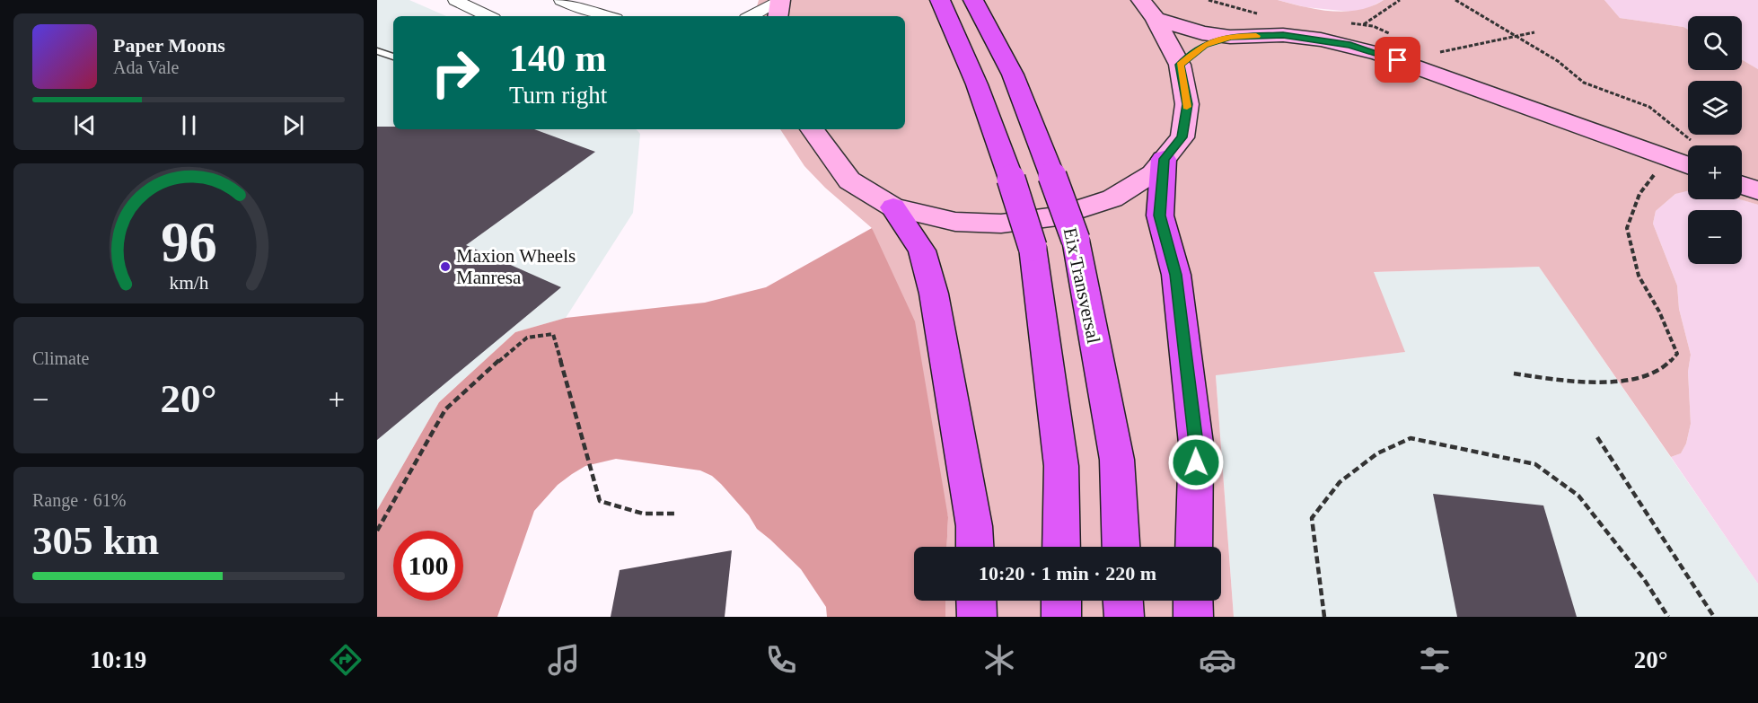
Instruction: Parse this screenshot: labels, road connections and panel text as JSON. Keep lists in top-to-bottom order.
{
  "streets": {
    "highway": ["Eix Transversal"]
  },
  "places": ["Maxion Wheels Manresa"],
  "page": {
    "map_buttons": ["+", "−"],
    "turn": ["140 m", "Turn right"],
    "song": ["Paper Moons", "Ada Vale"],
    "tile": [
      "Climate",
      ["Range · 61%", "305 km"]
    ],
    "heat": ["−", "20°", "+"],
    "limit": "100",
    "trip": "10:20 · 1 min · 220 m",
    "tabs": ["10:19", "20°"],
    "gauge": ["96", "km/h"]
  }
}
